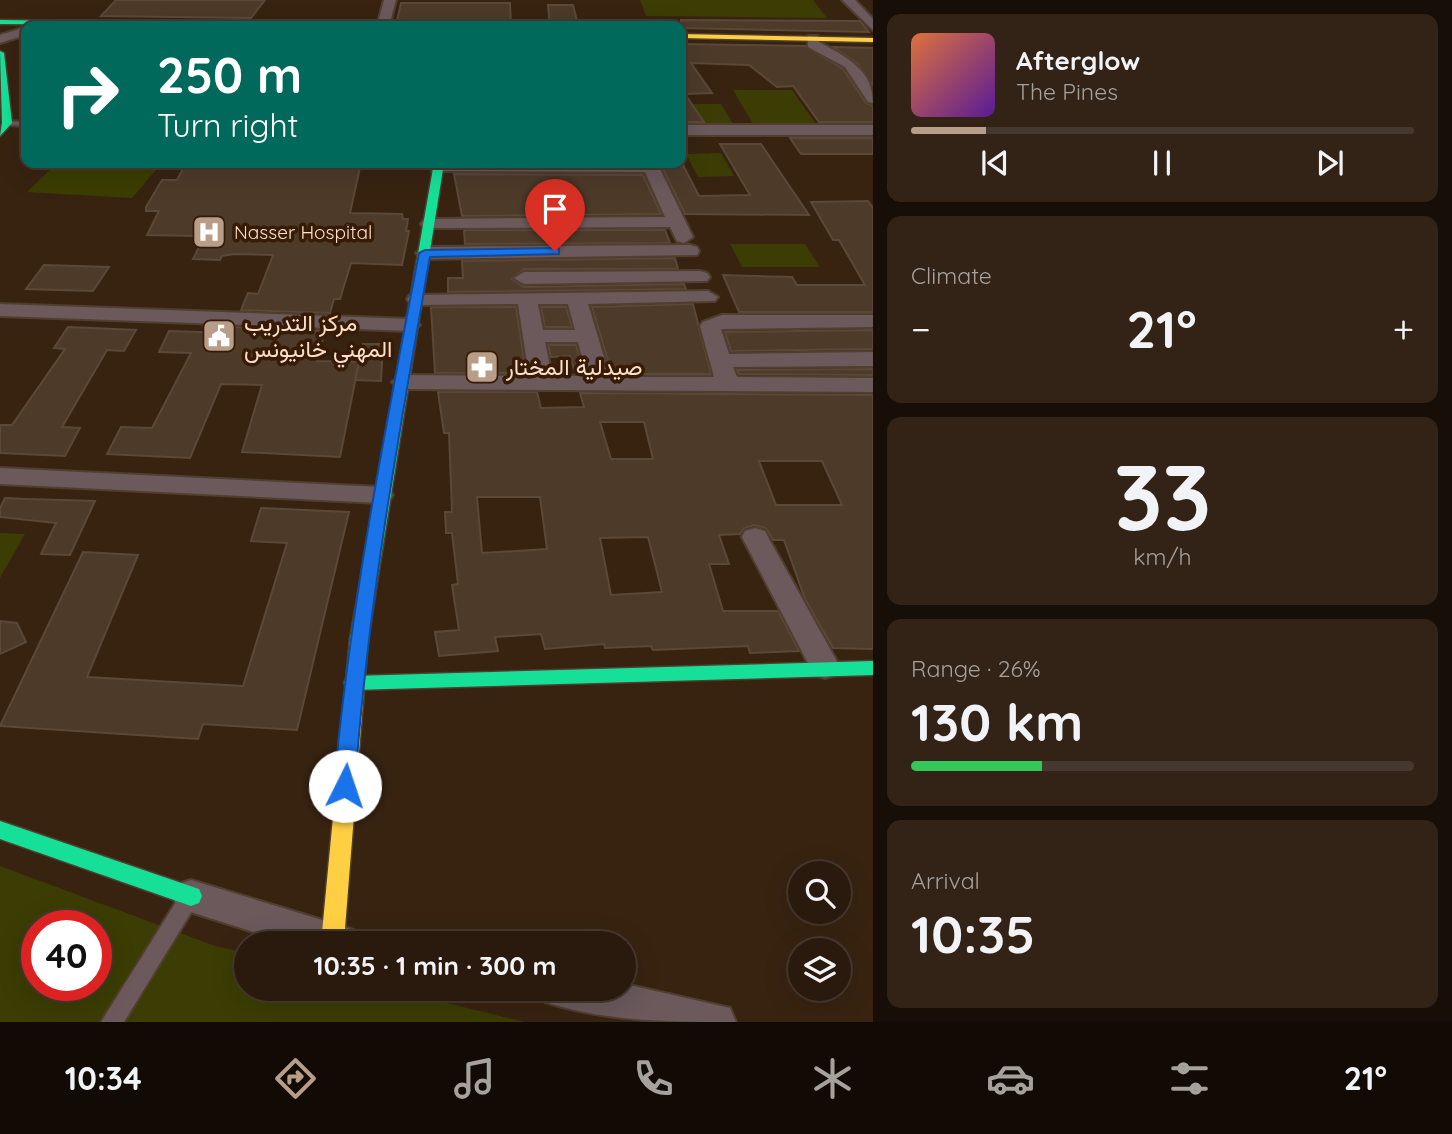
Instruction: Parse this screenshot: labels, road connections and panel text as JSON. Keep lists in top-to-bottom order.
{
  "places": {
    "hospital": ["Nasser Hospital"],
    "public building": ["مركز التدريب المهني خانيونس"],
    "pharmacy": ["صيدلية المختار"]
  },
  "page": {
    "turn": ["250 m", "Turn right"],
    "song": ["Afterglow", "The Pines"],
    "tile": [
      "Climate",
      ["33", "km/h"],
      ["Range · 26%", "130 km"],
      ["Arrival", "10:35"]
    ],
    "heat": ["−", "21°", "+"],
    "limit": "40",
    "trip": "10:35 · 1 min · 300 m",
    "tabs": ["10:34", "21°"]
  }
}
